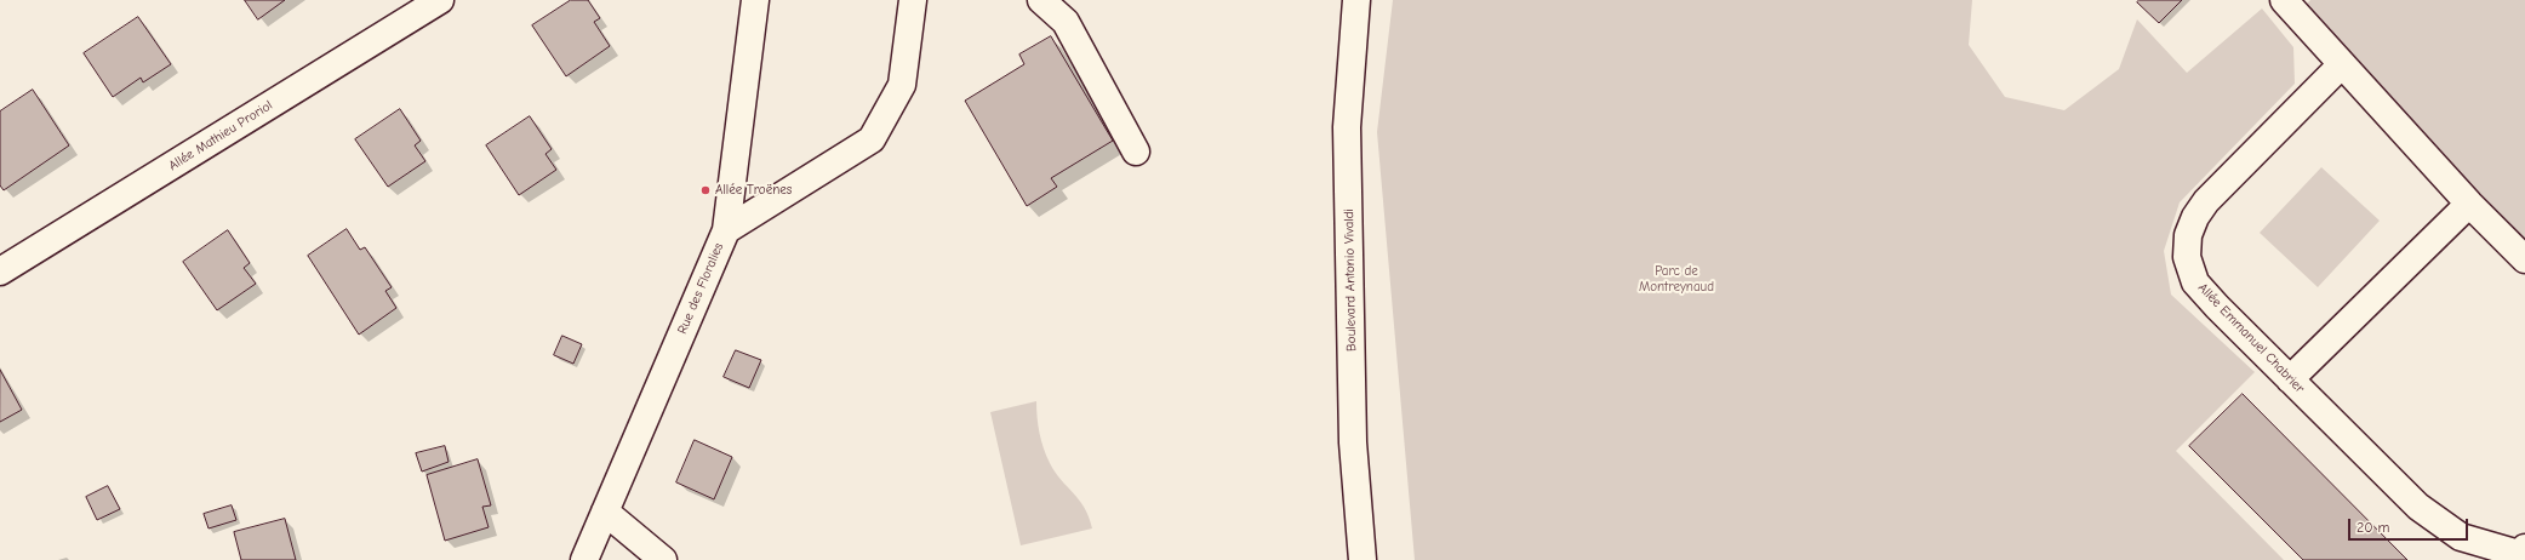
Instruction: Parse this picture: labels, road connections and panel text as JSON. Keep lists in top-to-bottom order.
{
  "streets": {
    "street": [
      "Allée Mathieu Proriol",
      "Boulevard Antonio Vivaldi",
      "Rue des Floralies",
      "Allée Emmanuel Chabrier"
    ]
  },
  "parks": ["Parc de Montreynaud"],
  "places": ["Allée Troënes"],
  "scale_bar": "20 m"
}
